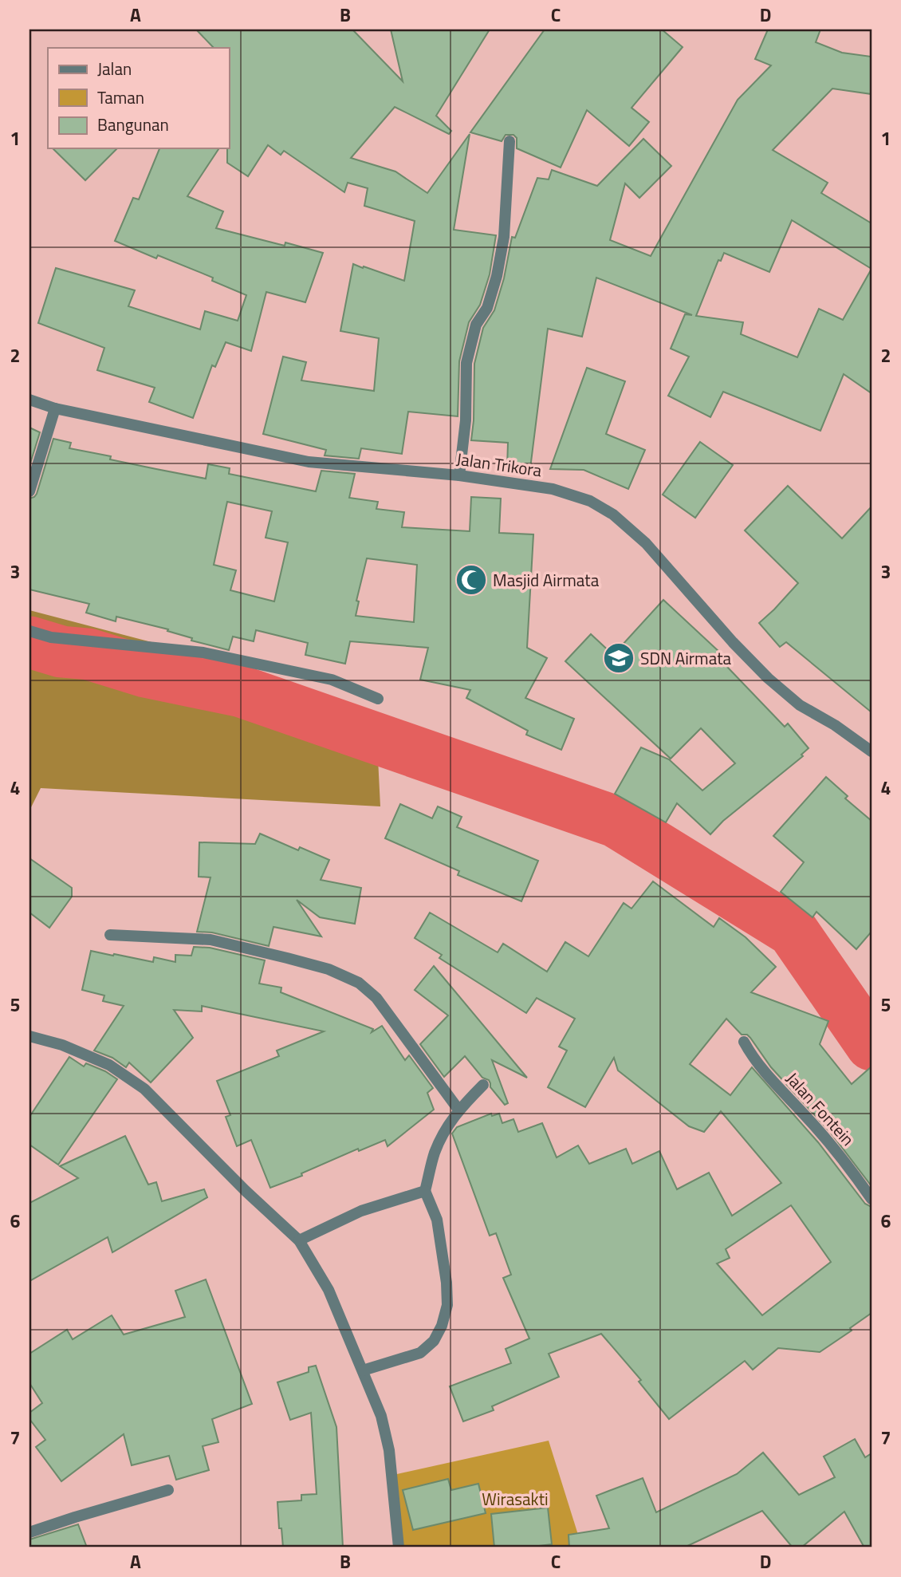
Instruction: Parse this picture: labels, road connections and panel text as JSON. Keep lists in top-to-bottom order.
{
  "streets": {
    "street": ["Jalan Trikora", "Jalan Fontein"]
  },
  "parks": ["Wirasakti"],
  "places": {
    "mosque": ["Masjid Airmata"],
    "school or university": ["SDN Airmata"]
  },
  "legend": ["Jalan", "Taman", "Bangunan"],
  "grid": {
    "columns": [
      "A",
      "B",
      "C",
      "D"
    ],
    "rows": [
      "1",
      "2",
      "3",
      "4",
      "5",
      "6",
      "7"
    ]
  }
}
